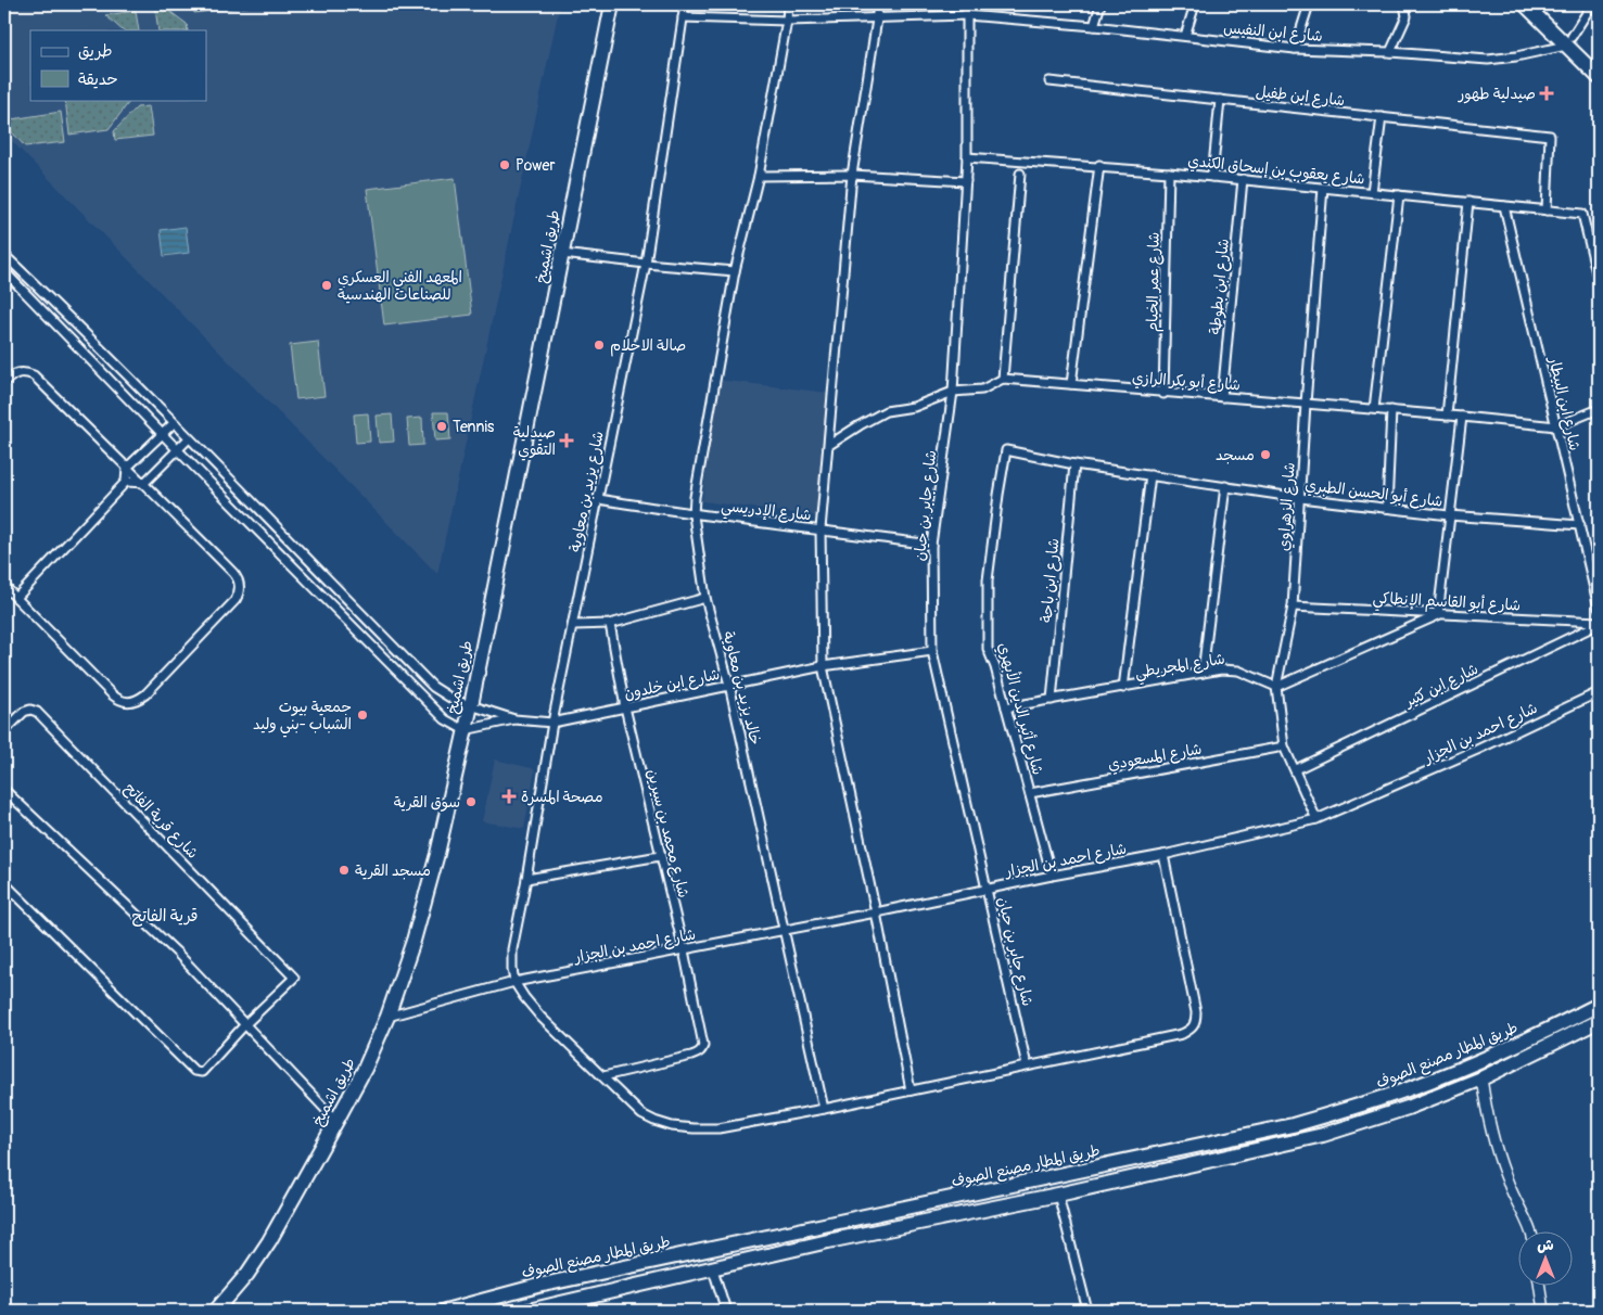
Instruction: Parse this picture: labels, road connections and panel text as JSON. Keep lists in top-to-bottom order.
{
  "streets": {
    "highway": ["طريق اشميخ", "طريق المطار مصنع الصوف"],
    "street": [
      "شارع ابن النفيس",
      "شارع ابن طفيل",
      "شارع يعقوب بن إسحاق الكندي",
      "شارع عمر الخيام",
      "شارع ابن بطوطة",
      "شارع أبو بكر الرازي",
      "شارع ابن البيطار",
      "شارع يزيد بن معاوية",
      "شارع أبو الحسن الطبري",
      "شارع جابر بن حيان",
      "شارع الزهراوي",
      "شارع الإدريسي",
      "شارع ابن باجة",
      "شارع أبو القاسم الإنطاكي",
      "شارع المجريطي",
      "شارع ابن خلدون",
      "شارع ابن كثير",
      "خالد يزيد بن معاوية",
      "شارع أثير الدين الأبهري",
      "شارع احمد بن الجزار",
      "شارع المسعودي",
      "شارع قرية الفاتح",
      "شارع محمد بن سيرين"
    ]
  },
  "crossings": [
    ["شارع ابن النفيس", "شارع يزيد بن معاوية"],
    ["شارع ابن النفيس", "شارع جابر بن حيان"],
    ["شارع ابن النفيس", "خالد يزيد بن معاوية"],
    ["شارع ابن طفيل", "شارع يعقوب بن إسحاق الكندي"],
    ["شارع يعقوب بن إسحاق الكندي", "شارع عمر الخيام"],
    ["شارع يعقوب بن إسحاق الكندي", "شارع ابن بطوطة"],
    ["شارع يعقوب بن إسحاق الكندي", "شارع ابن البيطار"],
    ["شارع يعقوب بن إسحاق الكندي", "شارع جابر بن حيان"],
    ["شارع يعقوب بن إسحاق الكندي", "شارع الزهراوي"],
    ["طريق اشميخ", "شارع احمد بن الجزار"],
    ["شارع عمر الخيام", "شارع أبو بكر الرازي"],
    ["شارع ابن بطوطة", "شارع أبو بكر الرازي"],
    ["شارع أبو بكر الرازي", "شارع ابن البيطار"],
    ["شارع أبو بكر الرازي", "شارع الزهراوي"],
    ["شارع ابن البيطار", "شارع أبو الحسن الطبري"],
    ["شارع يزيد بن معاوية", "شارع الإدريسي"],
    ["شارع يزيد بن معاوية", "شارع ابن خلدون"],
    ["شارع يزيد بن معاوية", "شارع احمد بن الجزار"],
    ["شارع أبو الحسن الطبري", "شارع الزهراوي"],
    ["شارع أبو الحسن الطبري", "شارع ابن باجة"],
    ["شارع أبو الحسن الطبري", "شارع أثير الدين الأبهري"],
    ["شارع جابر بن حيان", "شارع الإدريسي"],
    ["شارع جابر بن حيان", "شارع ابن خلدون"],
    ["شارع جابر بن حيان", "شارع احمد بن الجزار"],
    ["شارع الزهراوي", "شارع أبو القاسم الإنطاكي"],
    ["شارع الزهراوي", "شارع المجريطي"],
    ["شارع الزهراوي", "شارع ابن كثير"],
    ["شارع الزهراوي", "شارع احمد بن الجزار"],
    ["شارع الزهراوي", "شارع المسعودي"],
    ["شارع الإدريسي", "خالد يزيد بن معاوية"],
    ["شارع ابن باجة", "شارع المجريطي"],
    ["شارع أبو القاسم الإنطاكي", "شارع ابن كثير"],
    ["شارع المجريطي", "شارع أثير الدين الأبهري"],
    ["شارع ابن خلدون", "خالد يزيد بن معاوية"],
    ["شارع ابن خلدون", "شارع محمد بن سيرين"],
    ["خالد يزيد بن معاوية", "شارع احمد بن الجزار"],
    ["شارع أثير الدين الأبهري", "شارع احمد بن الجزار"],
    ["شارع أثير الدين الأبهري", "شارع المسعودي"],
    ["شارع احمد بن الجزار", "شارع محمد بن سيرين"]
  ],
  "districts": ["قرية الفاتح"],
  "places": {
    "health": ["صيدلية طهور", "صيدلية التقوي", "مصحة المسرة"],
    "other": [
      "Power",
      "المعهد الفني العسكري للصناعات الهندسية",
      "صالة الاحلام",
      "Tennis",
      "مسجد",
      "جمعية بيوت الشباب -بني وليد",
      "سوق القرية",
      "مسجد القرية"
    ]
  },
  "legend": ["طريق", "حديقة"],
  "north": "top"
}
